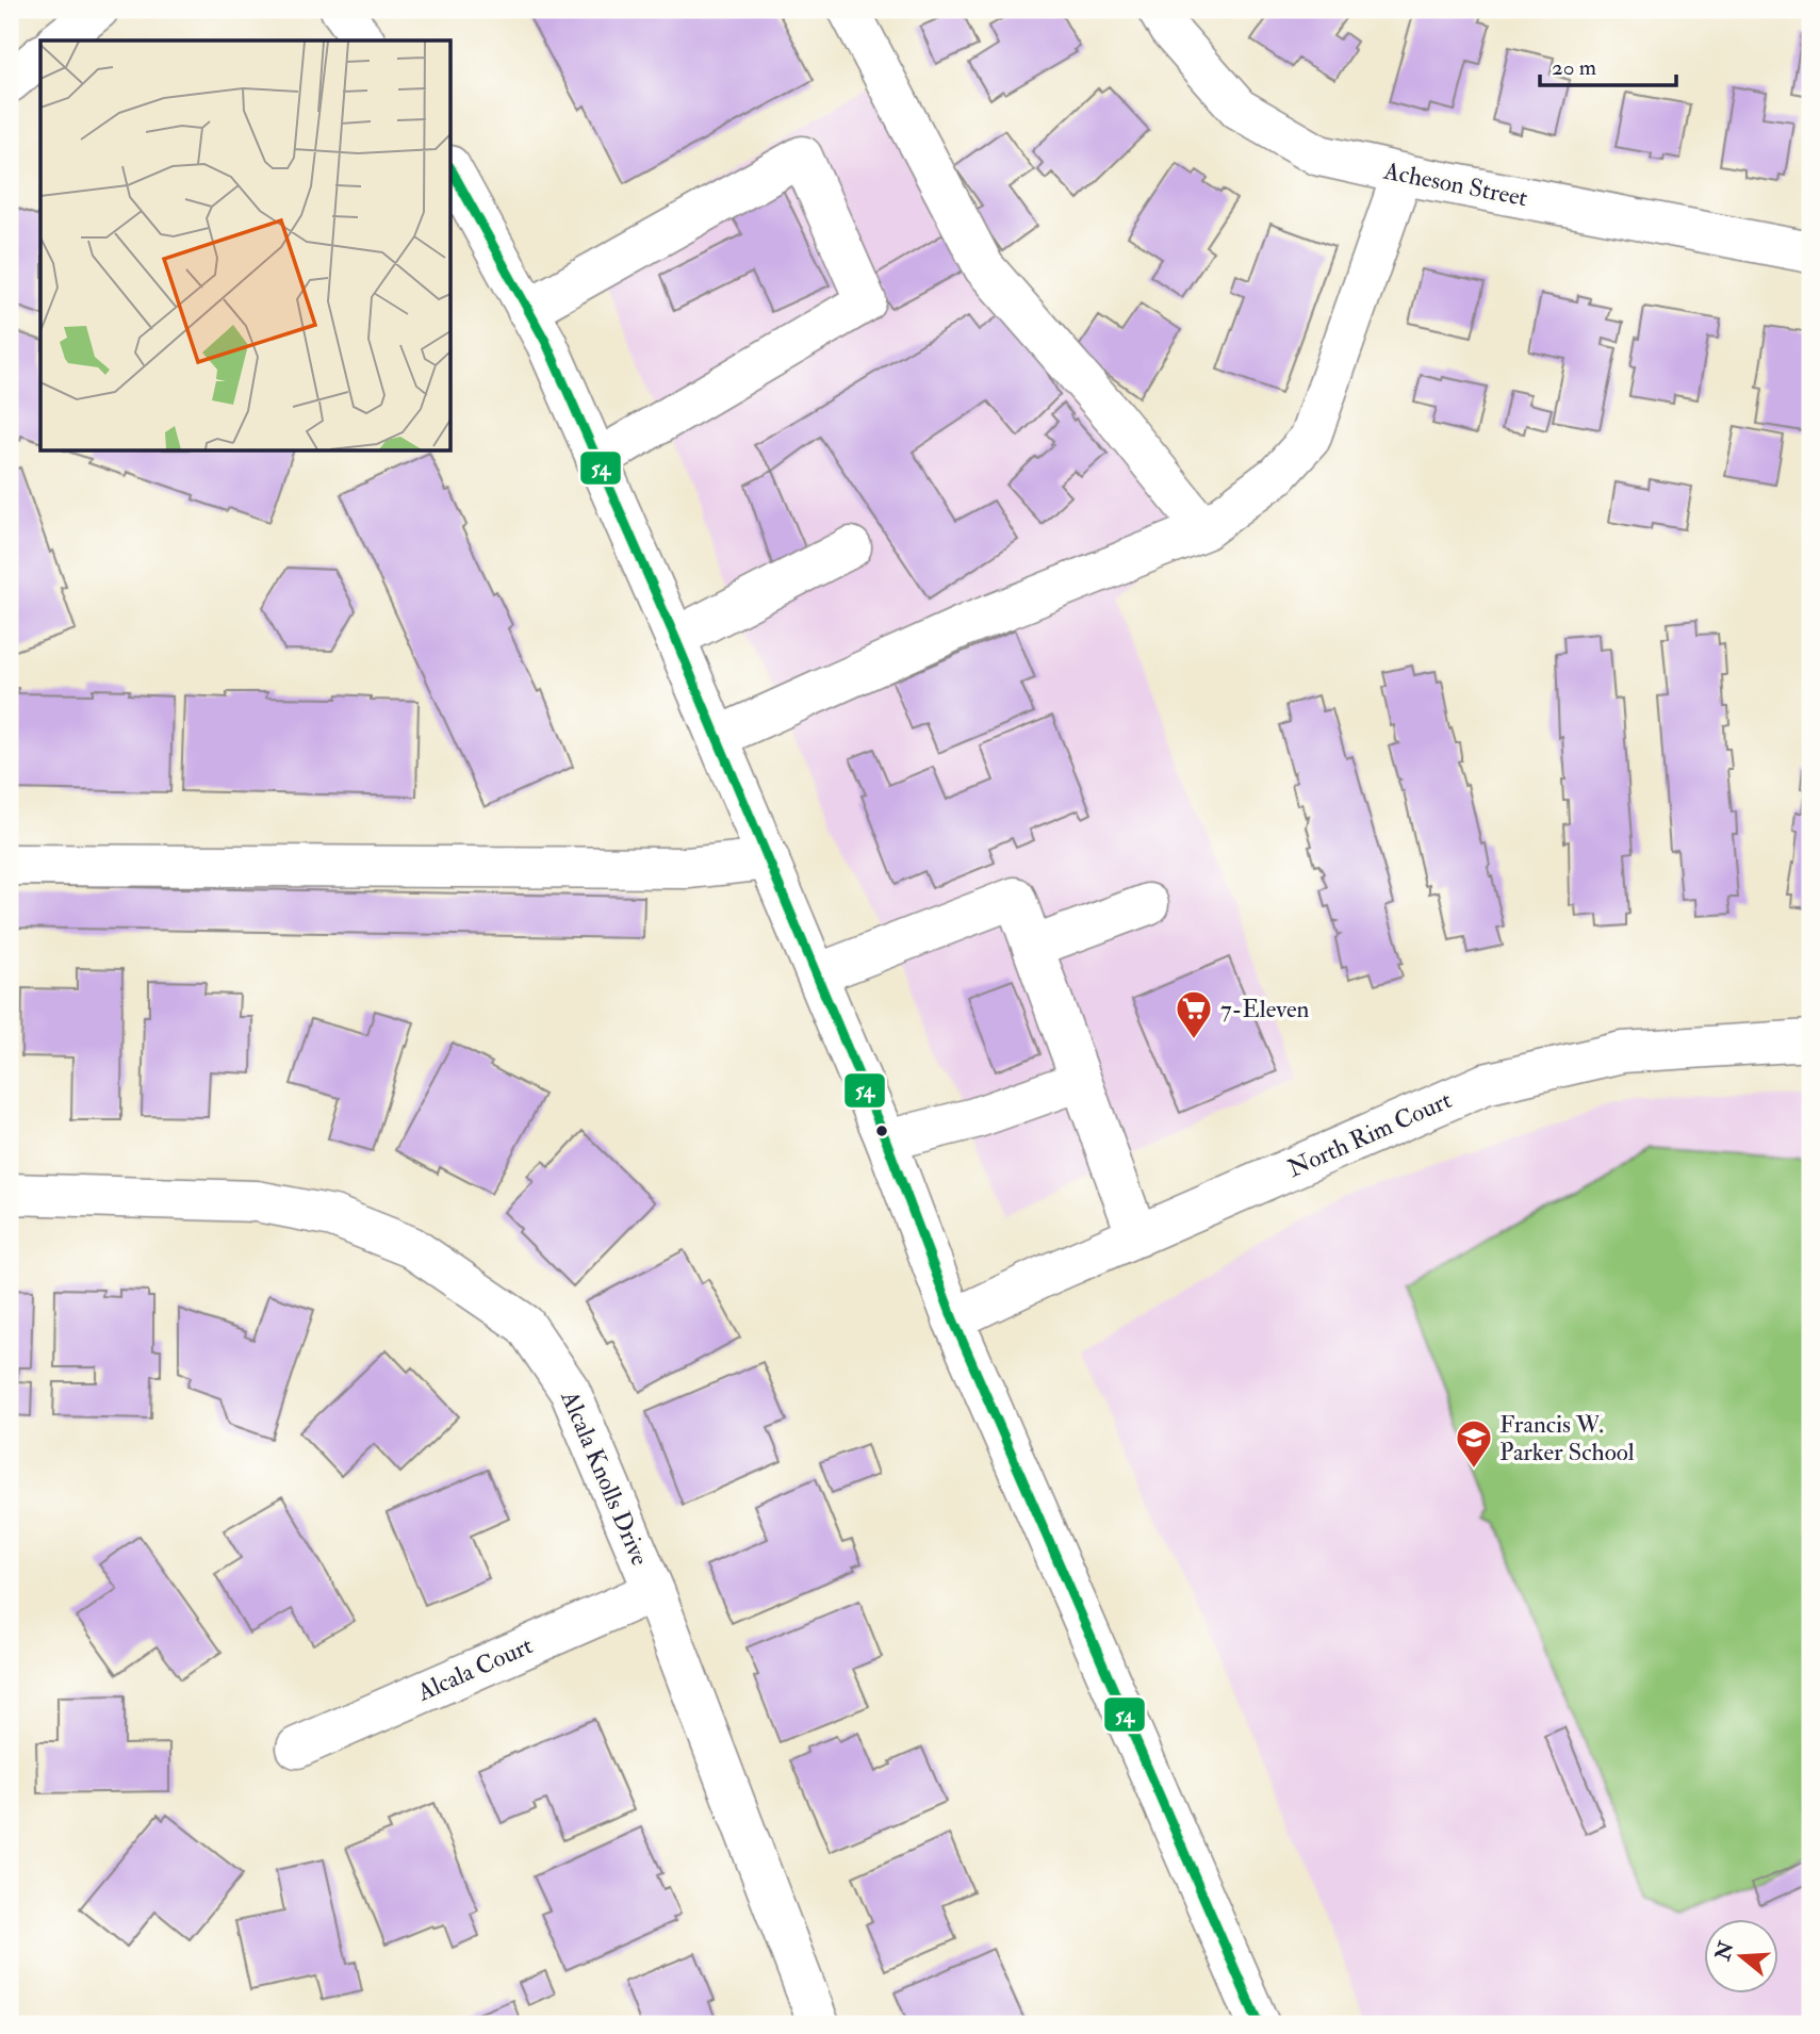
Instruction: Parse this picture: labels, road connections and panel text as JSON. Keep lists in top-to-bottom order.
{
  "streets": {
    "street": [
      "Acheson Street",
      "North Rim Court",
      "Alcala Knolls Drive",
      "Alcala Court"
    ]
  },
  "crossings": [
    ["Alcala Knolls Drive", "Alcala Court"]
  ],
  "places": {
    "supermarket": ["7-Eleven"],
    "school or university": ["Francis W. Parker School"]
  },
  "lines": ["transit line 54"],
  "scale_bar": "20 m",
  "north": "left"
}
